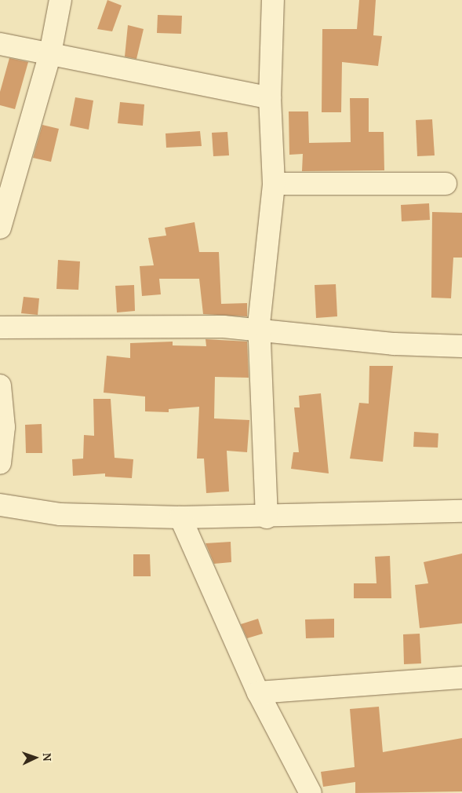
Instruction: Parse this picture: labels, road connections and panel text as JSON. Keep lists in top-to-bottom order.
{
  "north": "right"
}
